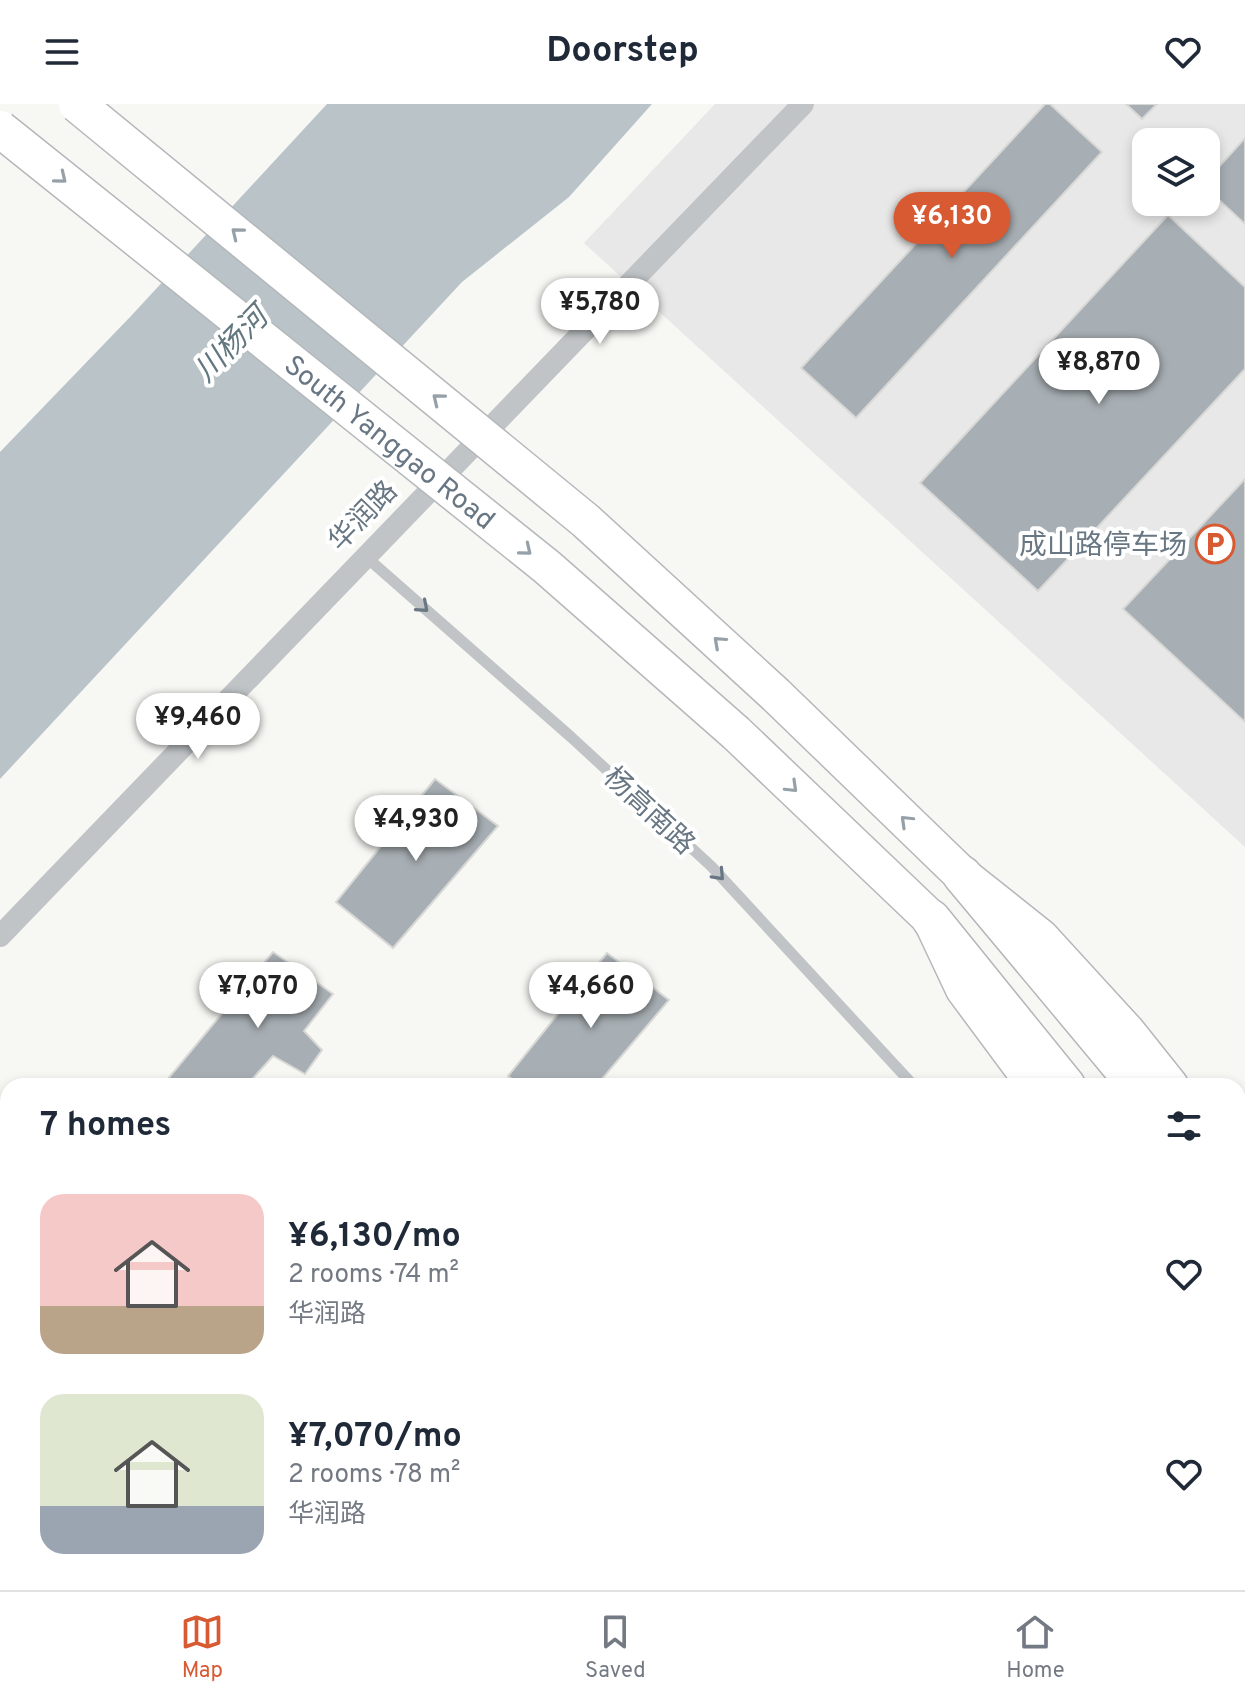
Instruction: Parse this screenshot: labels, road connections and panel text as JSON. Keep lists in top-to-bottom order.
{
  "streets": {
    "main road": ["South Yanggao Road"],
    "street": ["华润路"],
    "lane": ["杨高南路"]
  },
  "crossings": [
    ["华润路", "杨高南路"]
  ],
  "one_way": ["杨高南路"],
  "water": ["川杨河"],
  "places": {
    "parking": ["成山路停车场"]
  },
  "page": {
    "header": "Doorstep",
    "price": [
      "¥6,130",
      "¥5,780",
      "¥8,870",
      "¥9,460",
      "¥4,930",
      "¥7,070",
      "¥4,660"
    ],
    "heading": "7 homes",
    "list": [
      {
        "name": "¥6,130/mo",
        "note": "2 rooms · 74 m² · 华润路"
      },
      {
        "name": "¥7,070/mo",
        "note": "2 rooms · 78 m² · 华润路"
      }
    ],
    "tabs": ["Map", "Saved", "Home"]
  }
}
